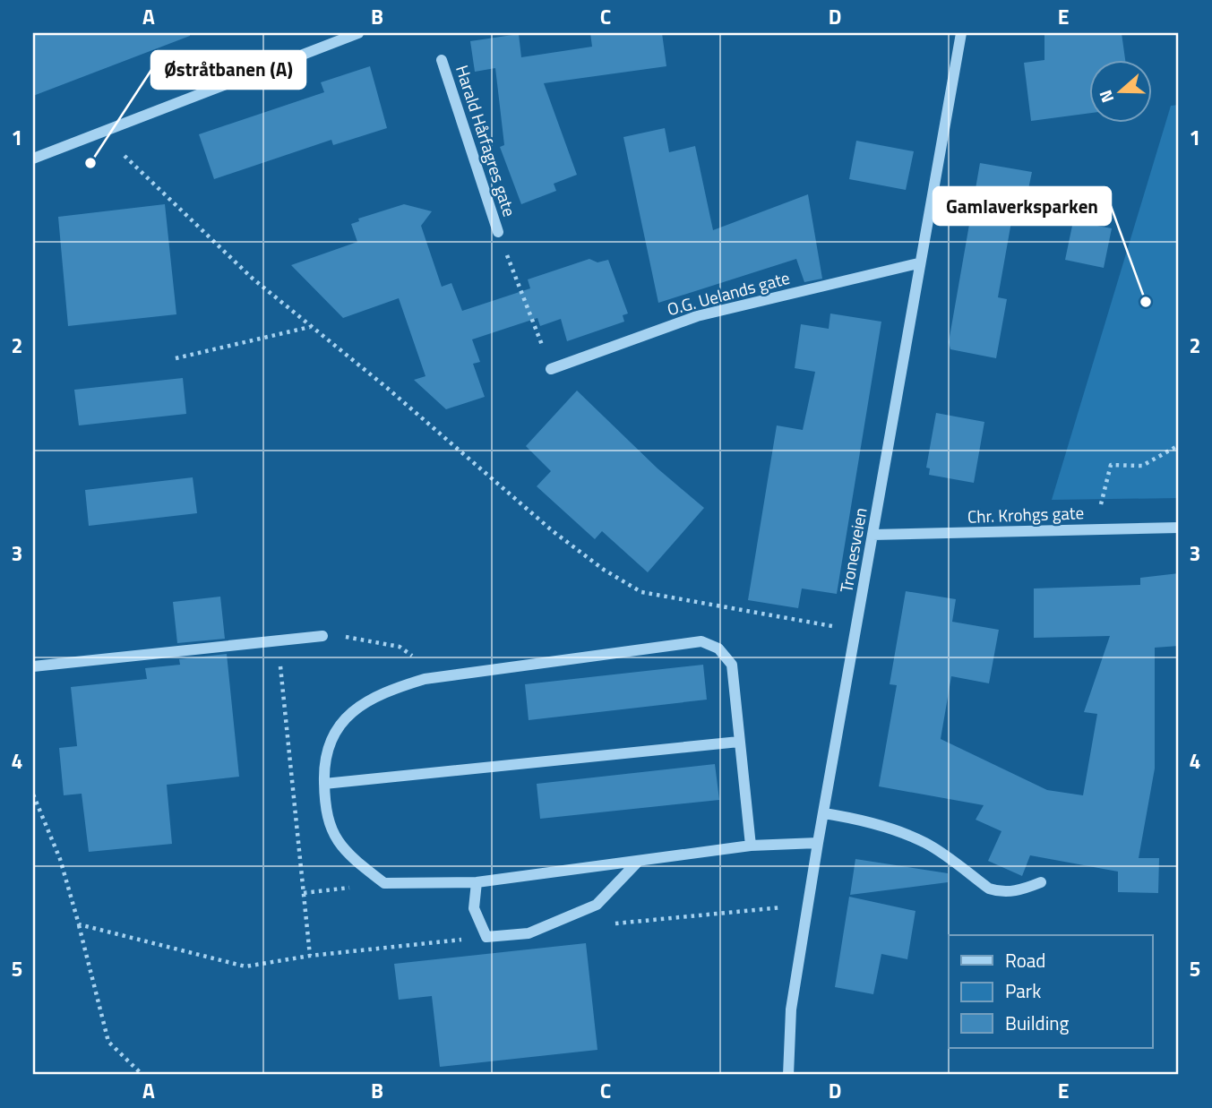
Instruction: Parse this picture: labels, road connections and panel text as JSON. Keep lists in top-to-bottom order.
{
  "streets": {
    "street": [
      "Harald Hårfagres gate",
      "O.G. Uelands gate",
      "Chr. Krohgs gate",
      "Tronesveien"
    ]
  },
  "crossings": [
    ["O.G. Uelands gate", "Tronesveien"],
    ["Chr. Krohgs gate", "Tronesveien"]
  ],
  "places": ["Østråtbanen (A)", "Gamlaverksparken"],
  "legend": ["Road", "Park", "Building"],
  "north": "left",
  "grid": {
    "columns": [
      "A",
      "B",
      "C",
      "D",
      "E"
    ],
    "rows": [
      "1",
      "2",
      "3",
      "4",
      "5"
    ]
  }
}
